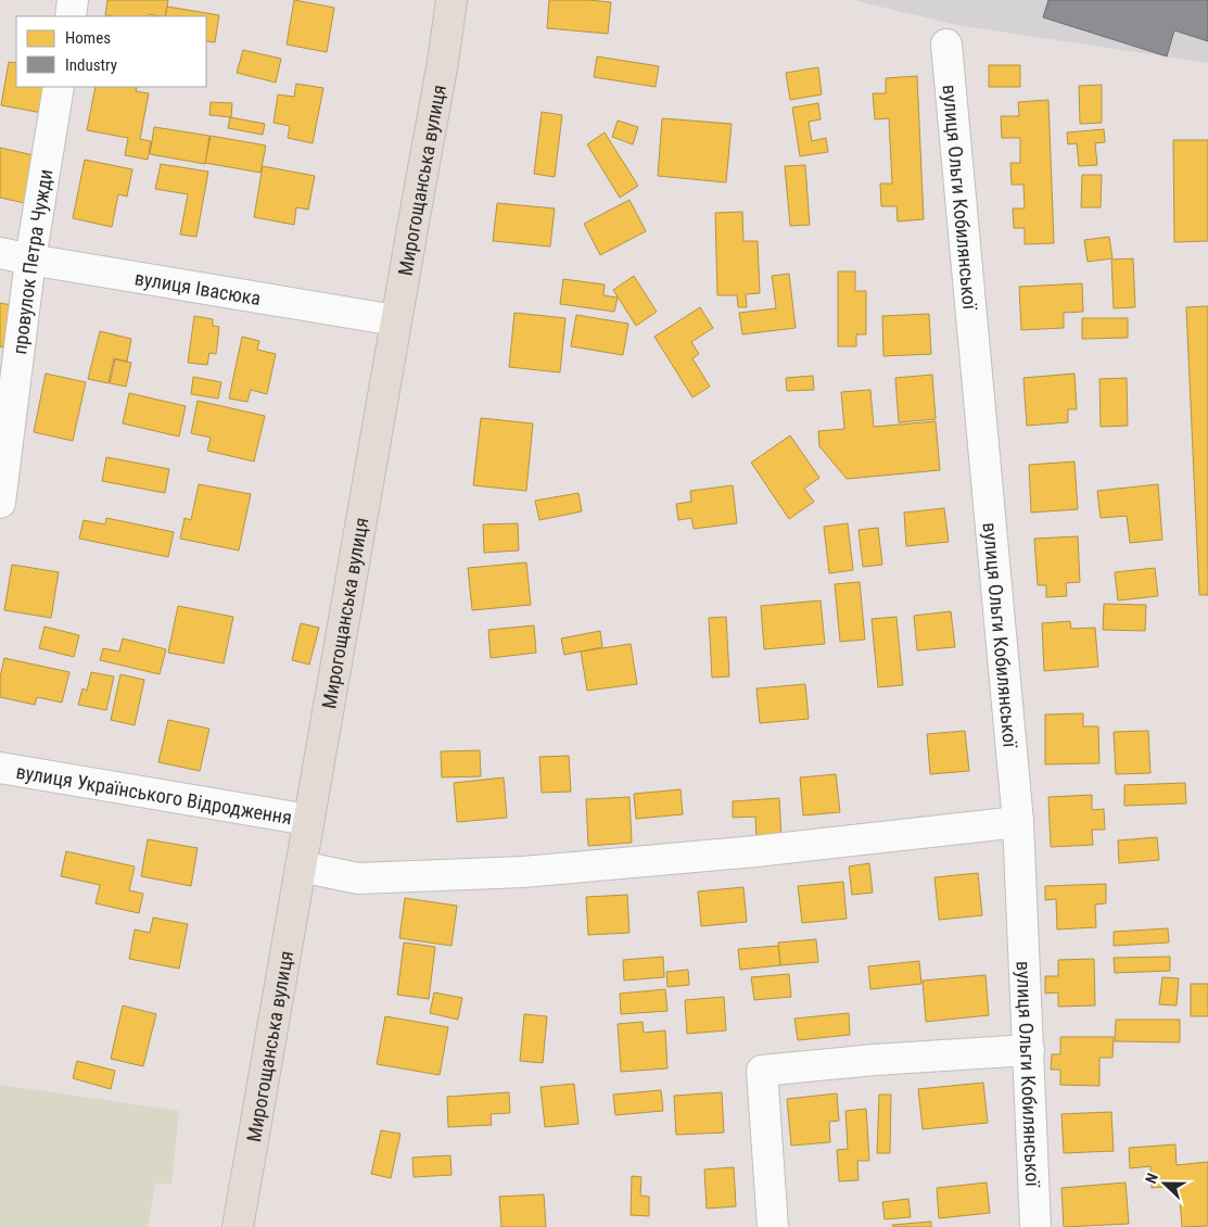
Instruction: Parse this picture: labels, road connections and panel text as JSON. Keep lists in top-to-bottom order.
{
  "streets": {
    "main road": ["Мирогощанська вулиця"],
    "street": [
      "вулиця Ольги Кобилянської",
      "провулок Петра Чужди",
      "вулиця Івасюка",
      "вулиця Українського Відродження"
    ]
  },
  "crossings": [
    ["Мирогощанська вулиця", "вулиця Івасюка"],
    ["Мирогощанська вулиця", "вулиця Українського Відродження"],
    ["провулок Петра Чужди", "вулиця Івасюка"]
  ],
  "legend": ["Homes", "Industry"],
  "north": "left"
}
